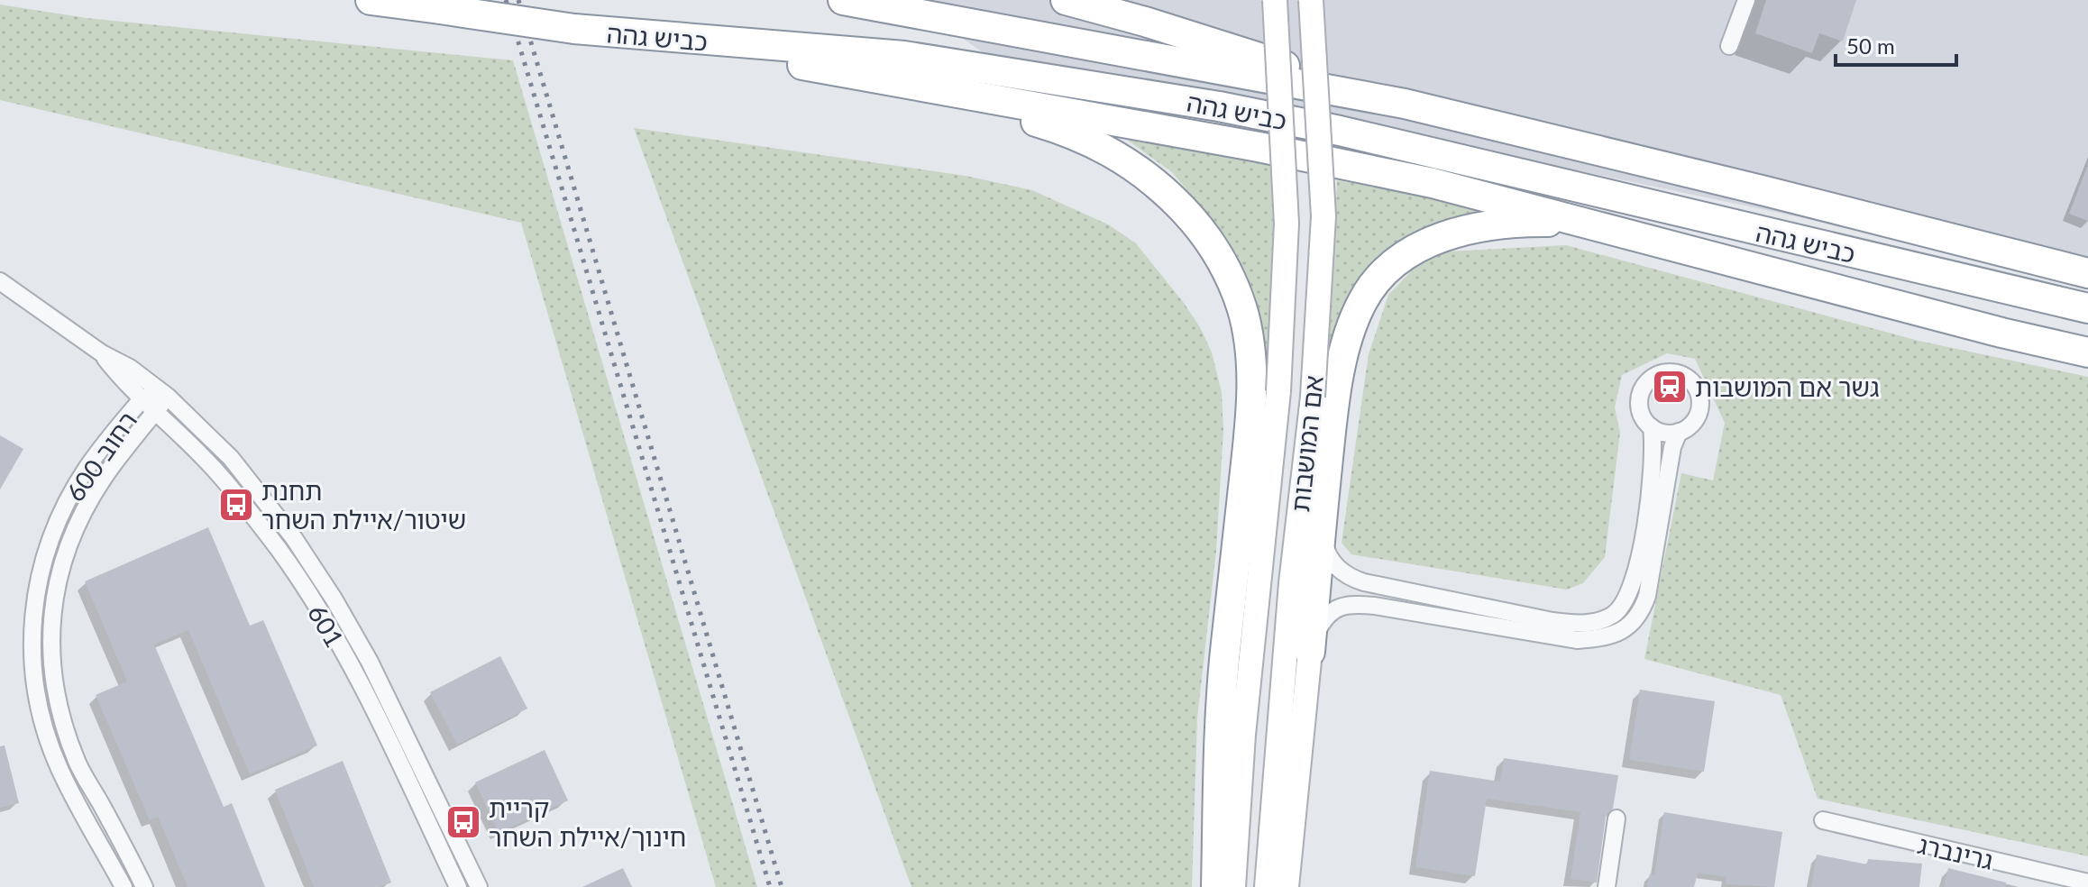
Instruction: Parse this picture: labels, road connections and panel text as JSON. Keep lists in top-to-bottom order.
{
  "streets": {
    "highway": ["כביש גהה"],
    "main road": ["אם המושבות"],
    "street": ["רחוב 600", "601", "גרינברג"]
  },
  "crossings": [
    ["רחוב 600", "601"]
  ],
  "places": {
    "station": ["גשר אם המושבות"],
    "bus stop": ["תחנת שיטור/איילת השחר", "קריית חינוך/איילת השחר"]
  },
  "scale_bar": "50 m"
}
